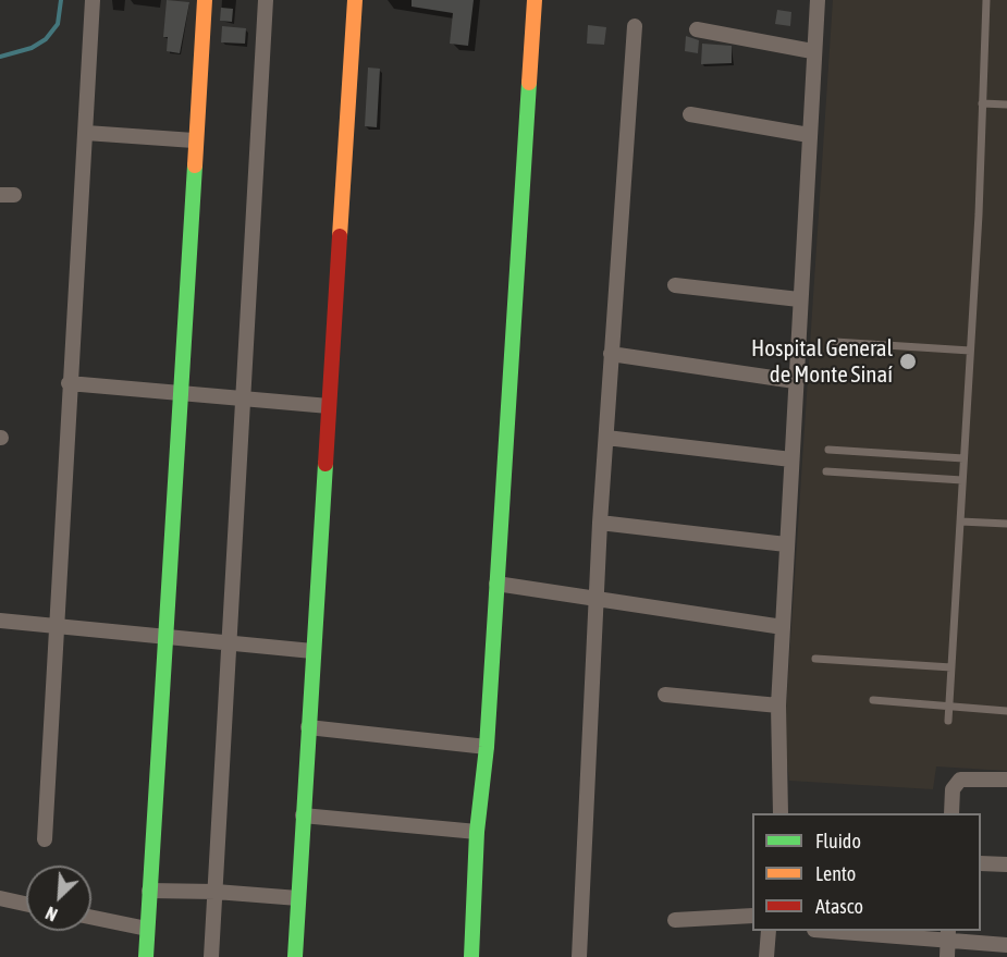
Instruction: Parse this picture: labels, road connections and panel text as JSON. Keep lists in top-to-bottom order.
{
  "places": ["Hospital General de Monte Sinaí"],
  "legend": ["Fluido", "Lento", "Atasco"],
  "north": "bottom left"
}
